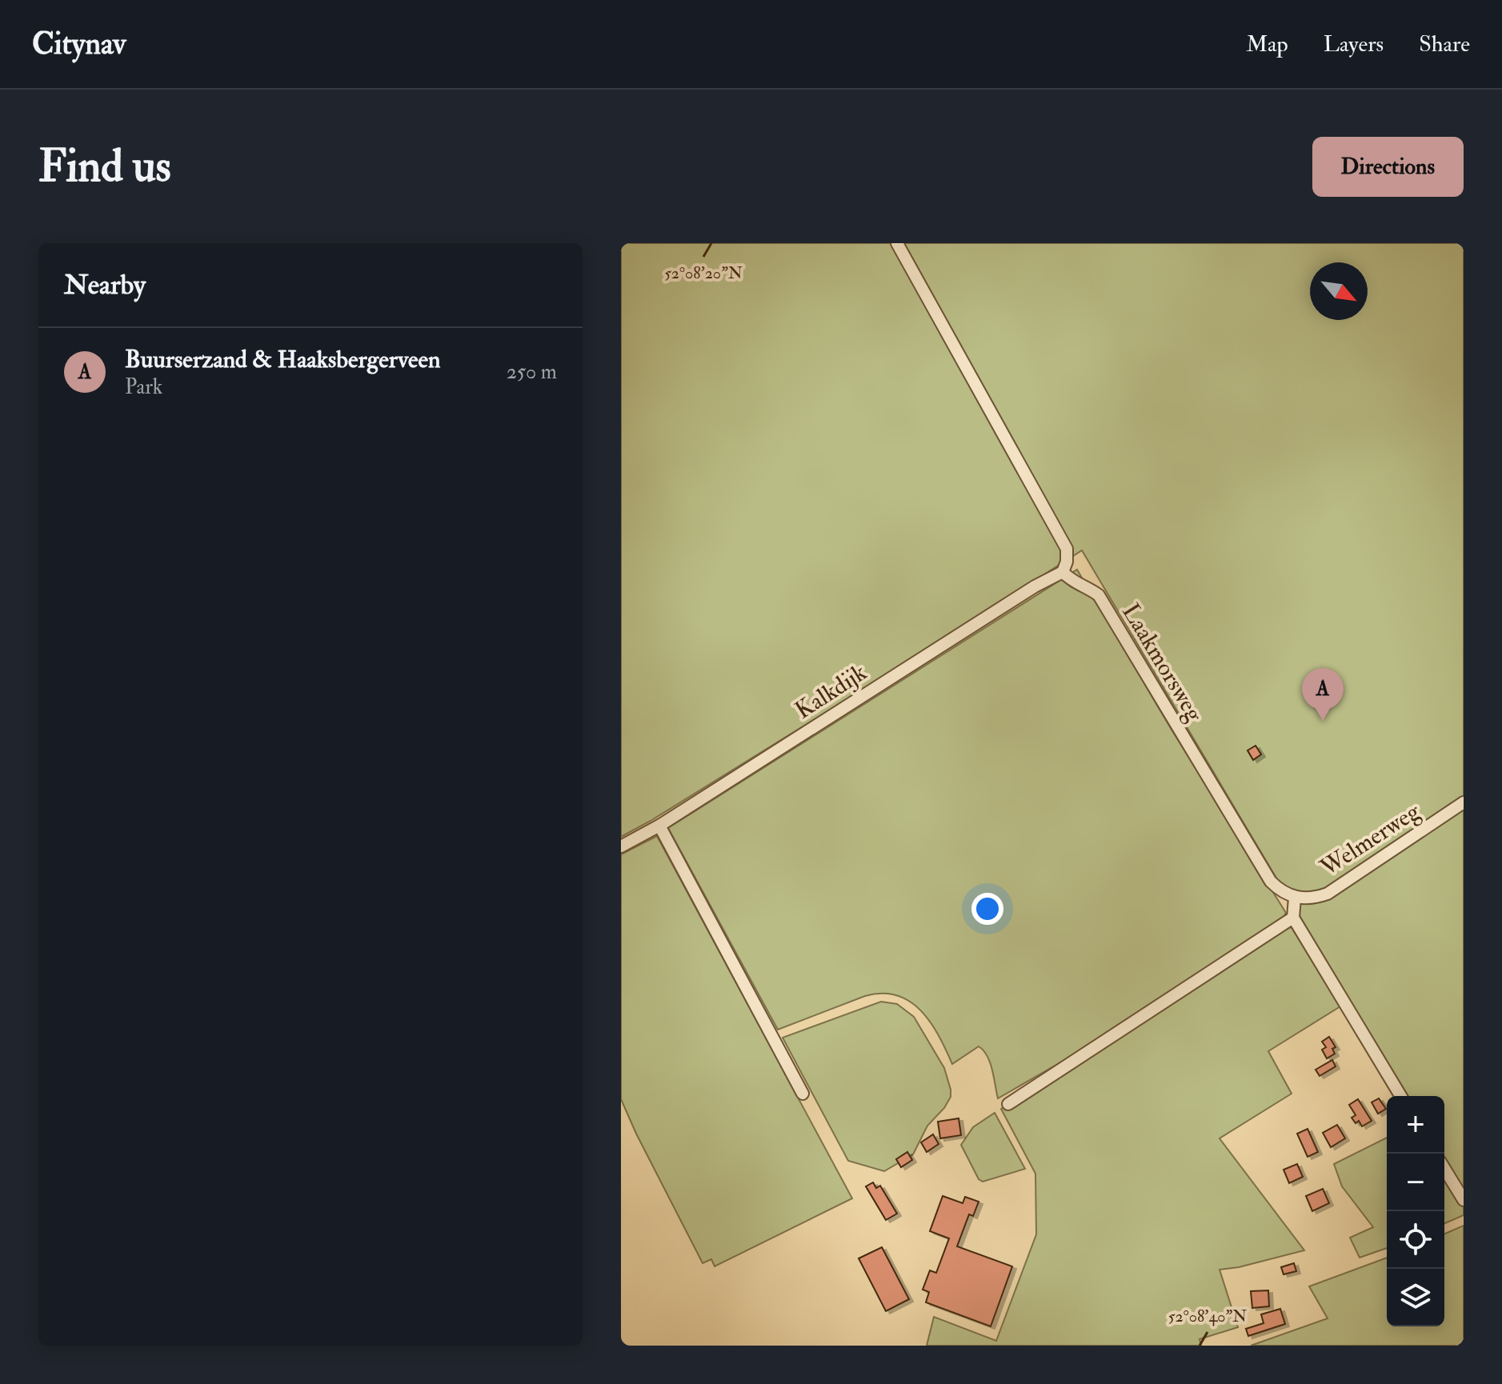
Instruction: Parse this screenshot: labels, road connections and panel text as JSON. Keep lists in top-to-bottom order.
{
  "streets": {
    "street": ["Laakmorsweg", "Kalkdijk", "Welmerweg"]
  },
  "crossings": [
    ["Laakmorsweg", "Kalkdijk"],
    ["Laakmorsweg", "Welmerweg"]
  ],
  "north": "bottom right",
  "page": {
    "header": "Citynav",
    "nav": ["Map", "Layers", "Share"],
    "buttons": "Directions",
    "title": "Find us",
    "heading": "Nearby",
    "list": [
      {
        "mark": "A",
        "name": "Buurserzand & Haaksbergerveen",
        "note": "Park",
        "value": "250 m"
      }
    ],
    "pins": "A",
    "map_buttons": ["+", "−"]
  },
  "coordinates": ["52°08'20\"N", "52°08'40\"N"]
}
